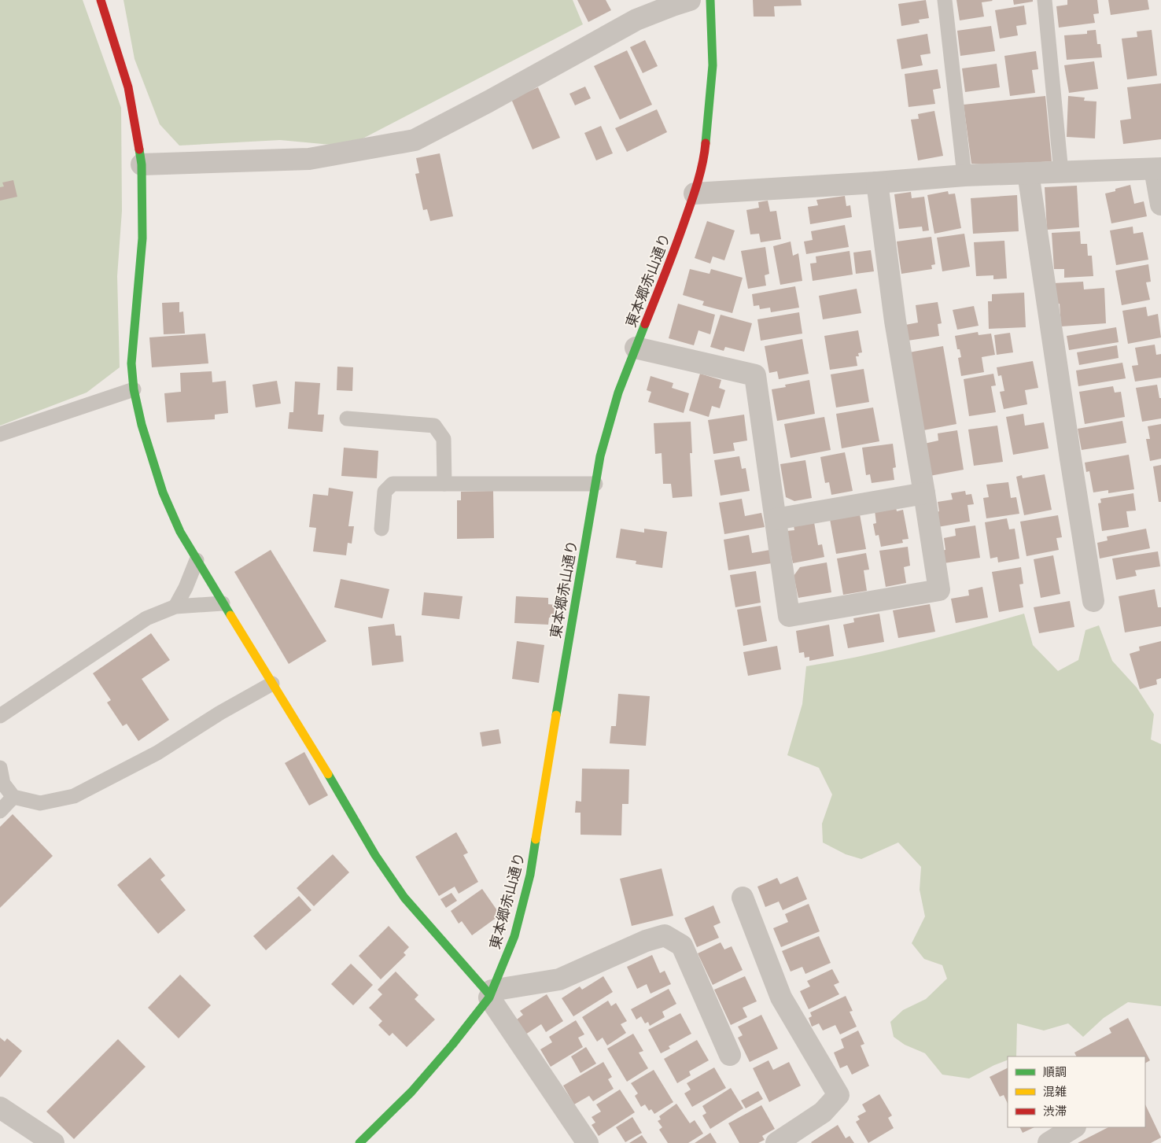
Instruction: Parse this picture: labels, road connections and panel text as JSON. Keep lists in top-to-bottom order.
{
  "streets": {
    "street": ["東本郷赤山通り"]
  },
  "legend": ["順調", "混雑", "渋滞"]
}
